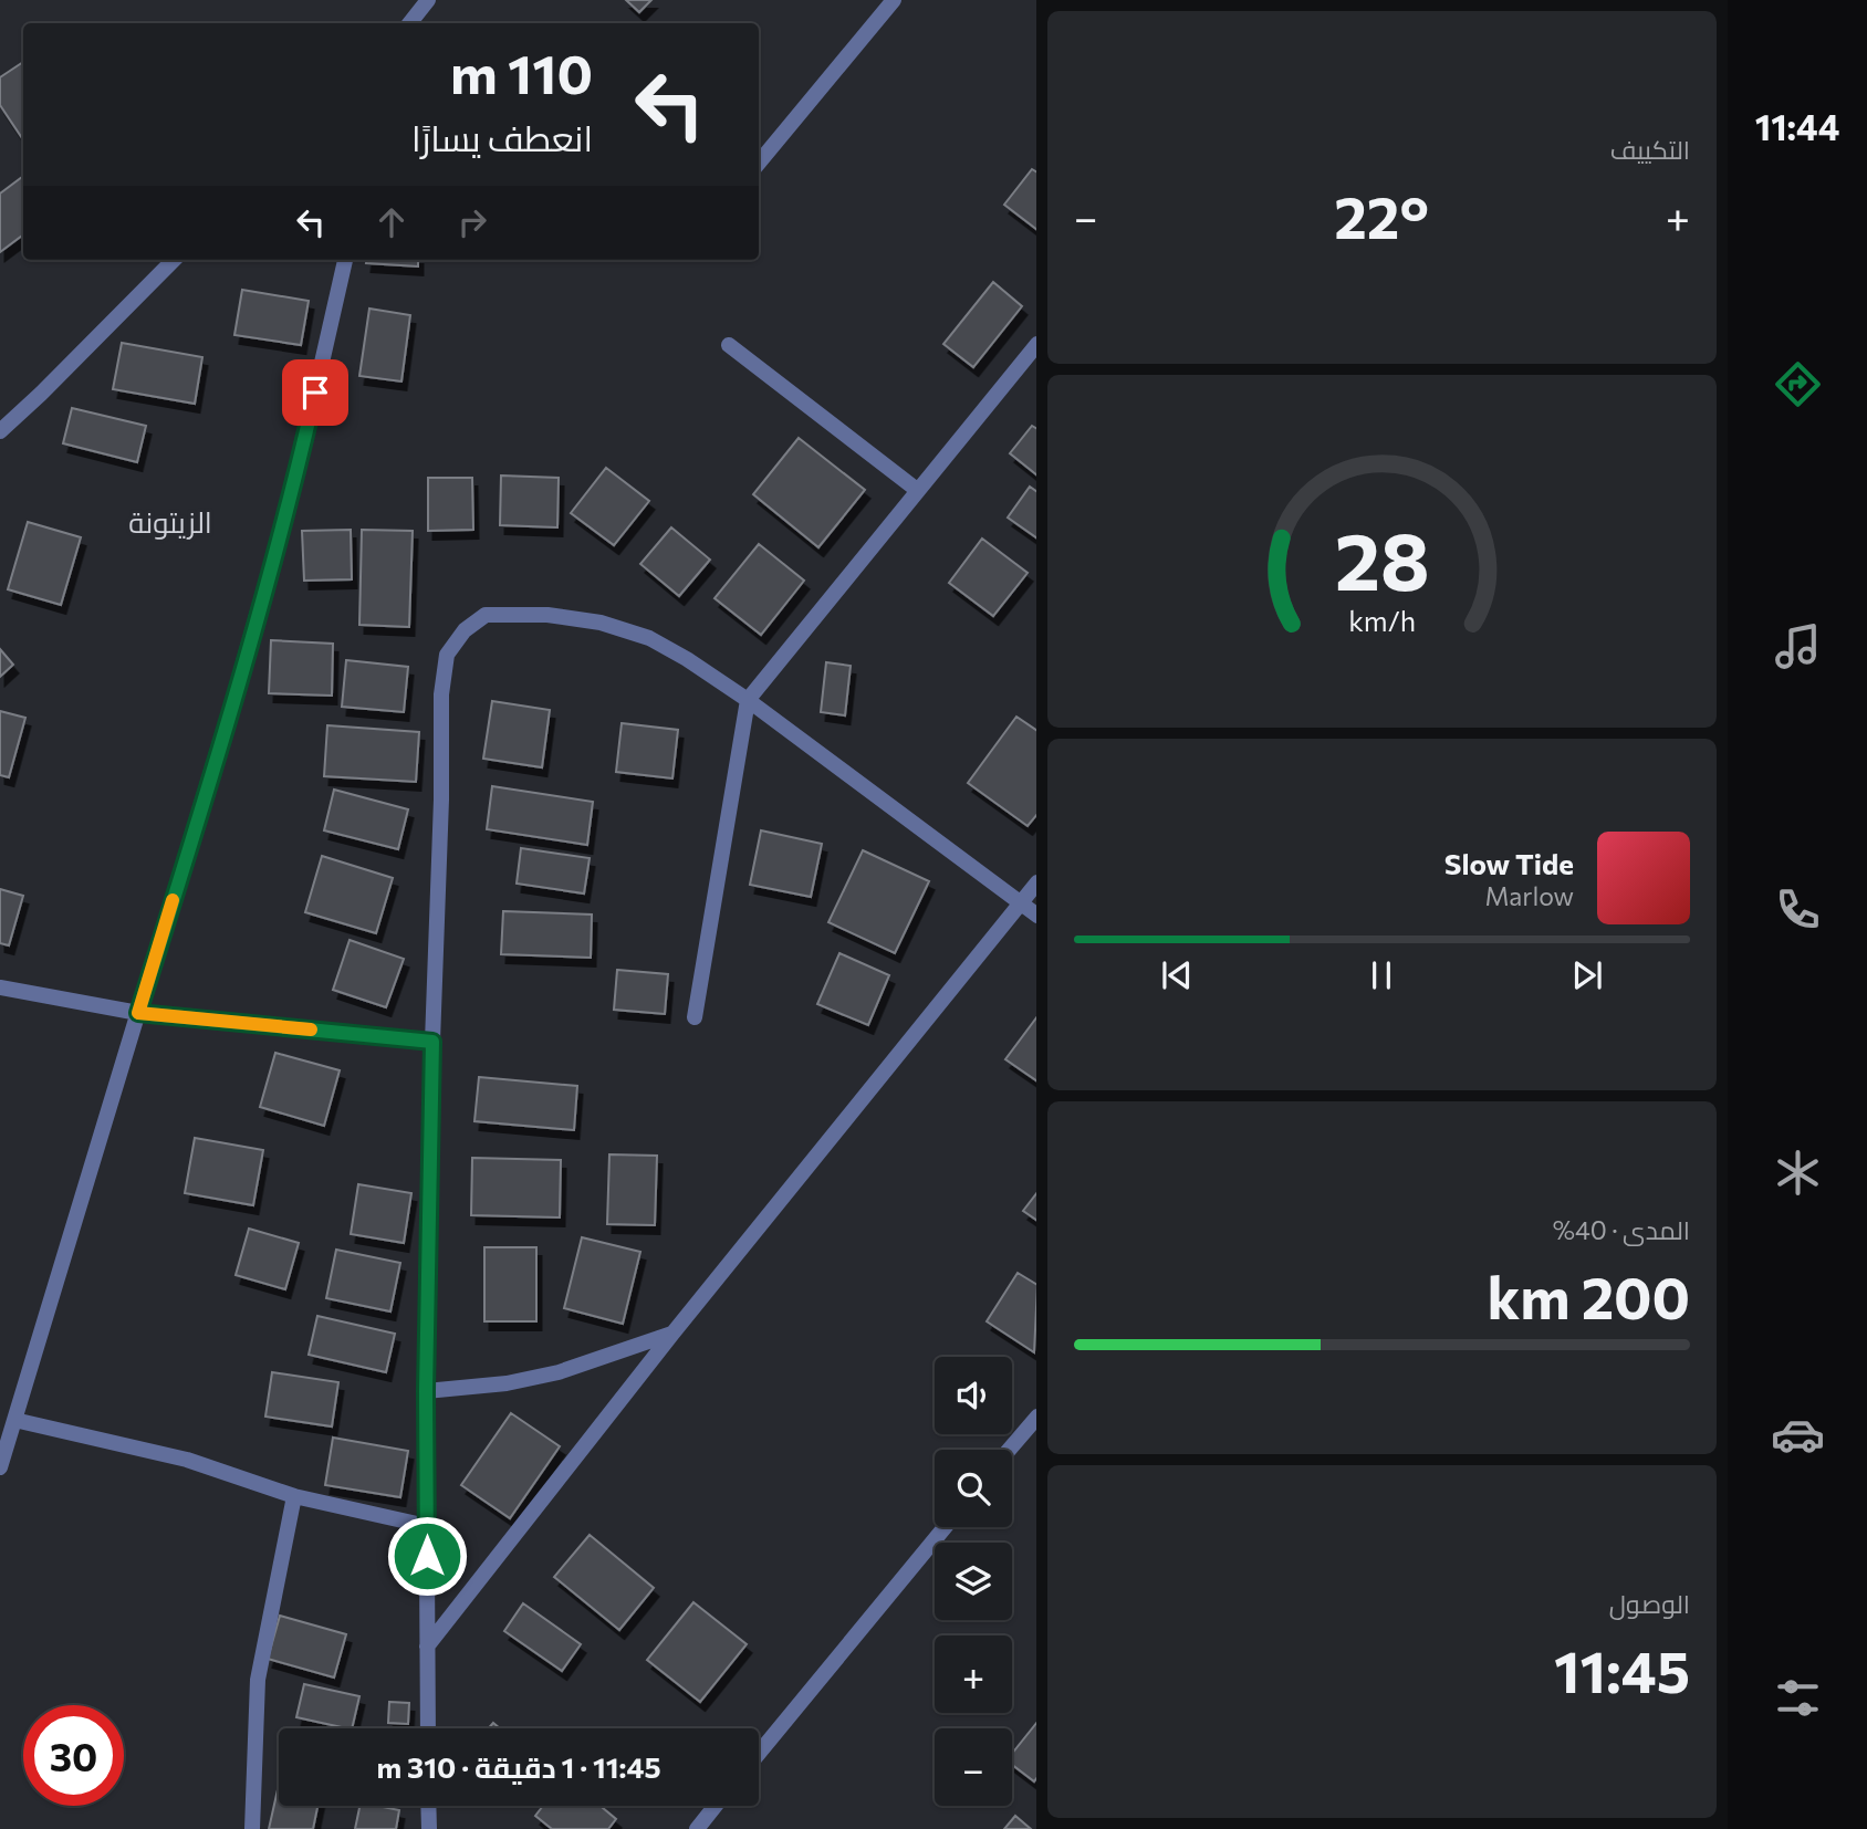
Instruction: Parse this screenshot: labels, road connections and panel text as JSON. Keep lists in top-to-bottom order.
{
  "districts": ["الزيتونة"],
  "page": {
    "tabs": "11:44",
    "tile": [
      "التكييف",
      ["المدى · 40%", "200 km"],
      ["الوصول", "11:45"]
    ],
    "turn": ["110 m", "انعطف يسارًا"],
    "heat": ["−", "22°", "+"],
    "song": ["Slow Tide", "Marlow"],
    "map_buttons": ["+", "−"],
    "limit": "30",
    "trip": "11:45 · 1 دقيقة · 310 m",
    "gauge": ["28", "km/h"]
  }
}
